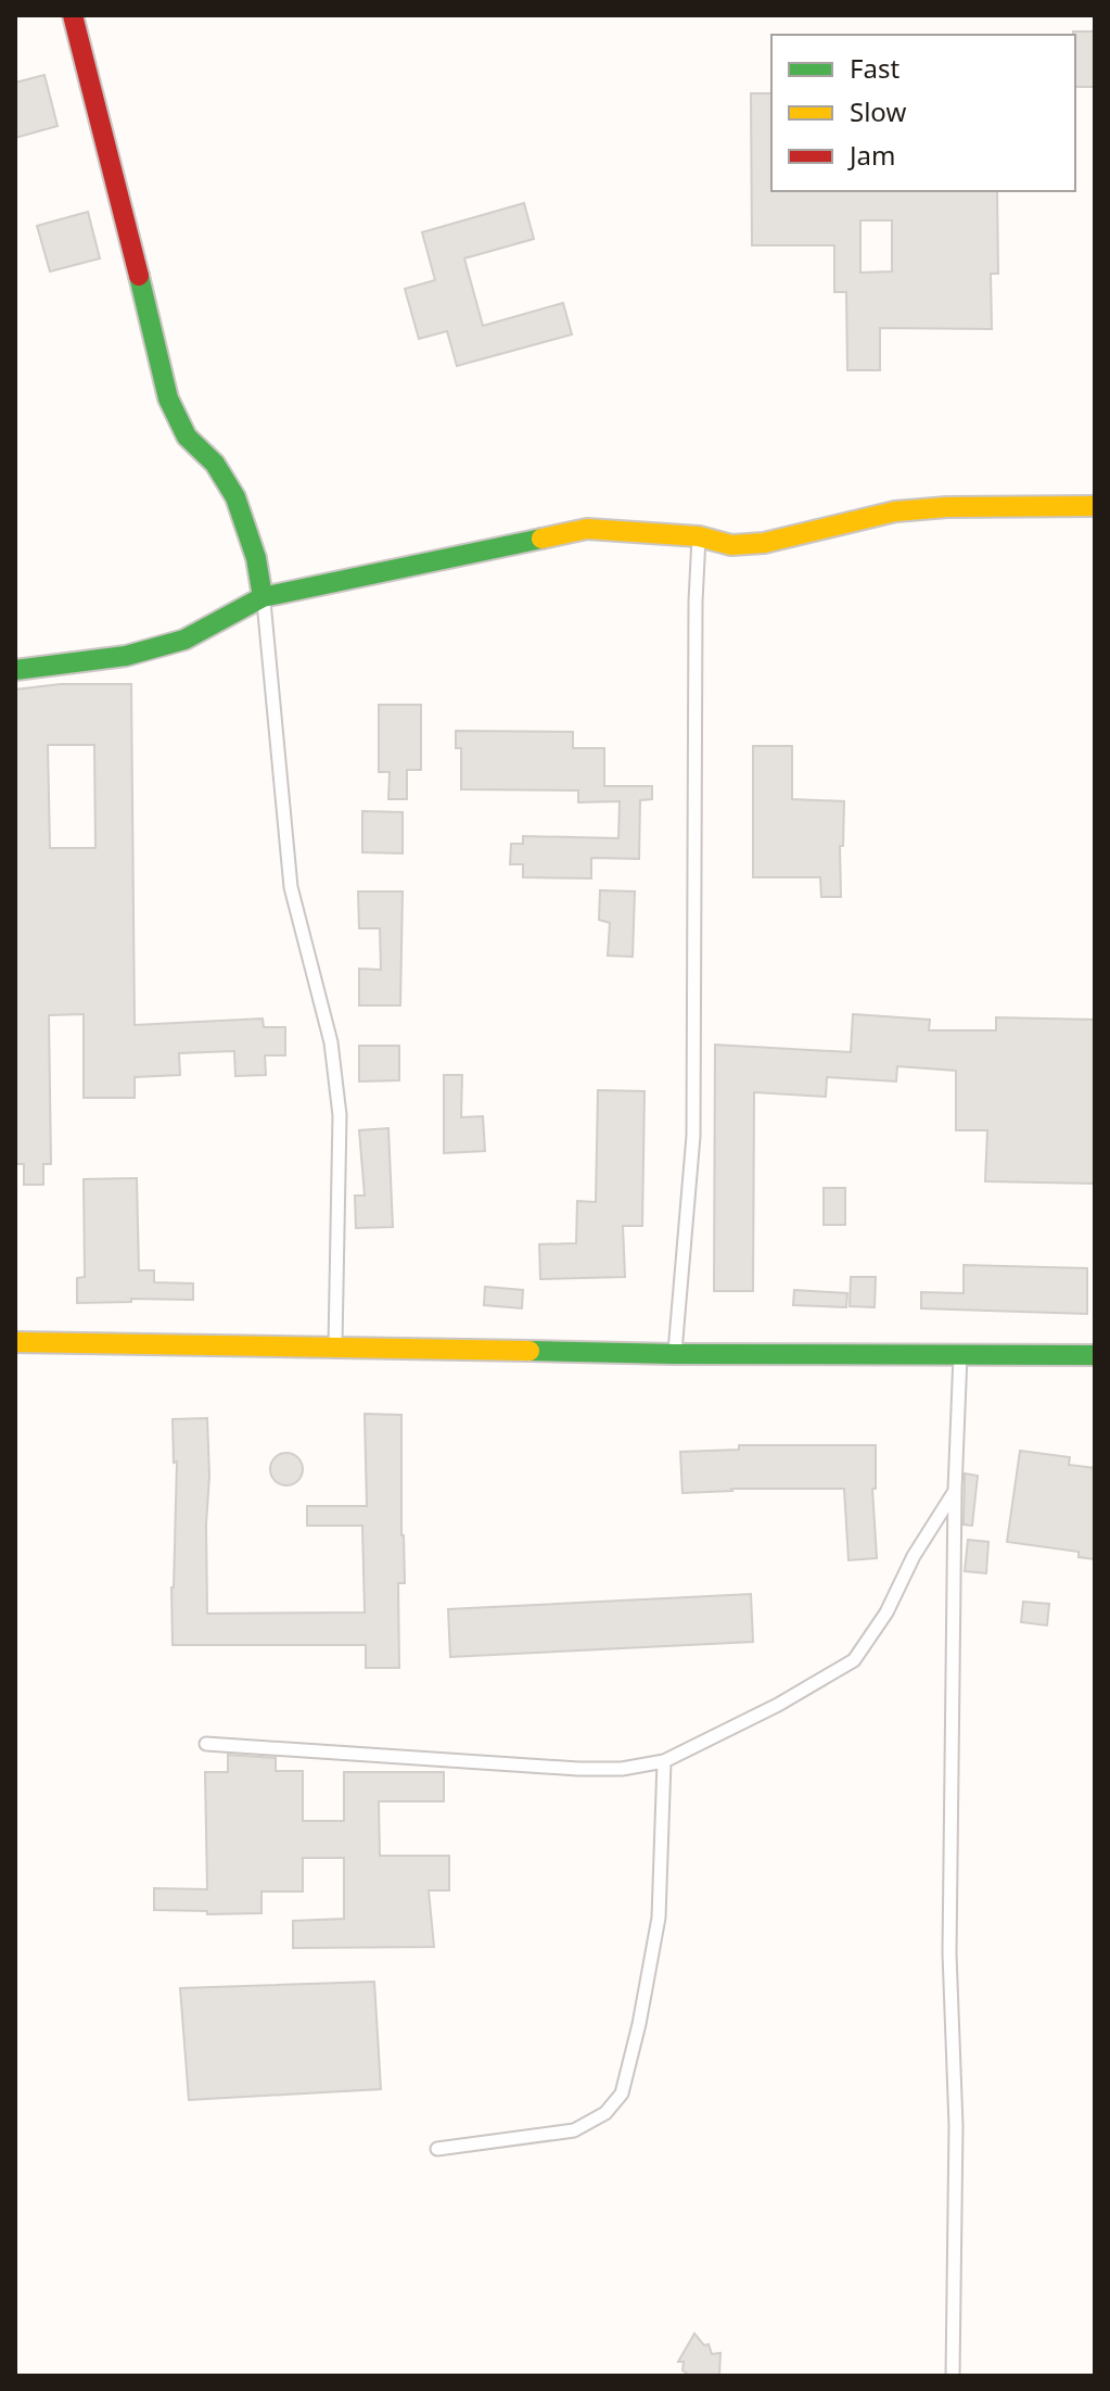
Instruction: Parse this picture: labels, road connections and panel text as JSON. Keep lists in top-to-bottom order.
{
  "legend": ["Fast", "Slow", "Jam"]
}
